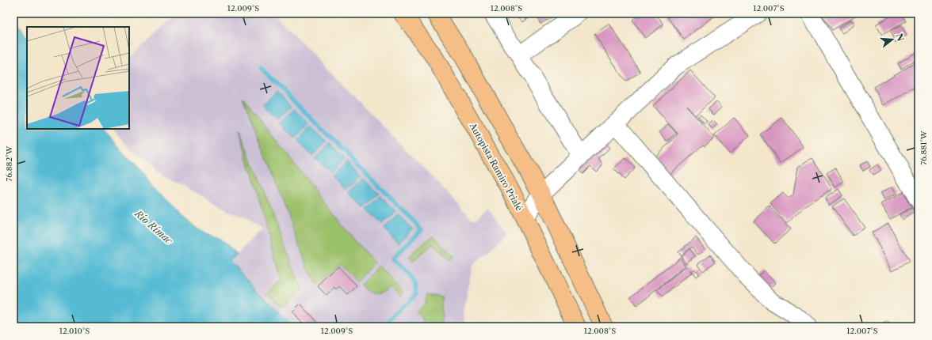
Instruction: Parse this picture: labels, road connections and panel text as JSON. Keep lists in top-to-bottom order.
{
  "streets": {
    "highway": ["Autopista Ramiro Prialé"]
  },
  "water": ["Río Rímac"],
  "north": "right",
  "coordinates": [
    "12.009°S",
    "12.008°S",
    "12.007°S",
    "76.881°W",
    "76.882°W",
    "12.010°S"
  ]
}
